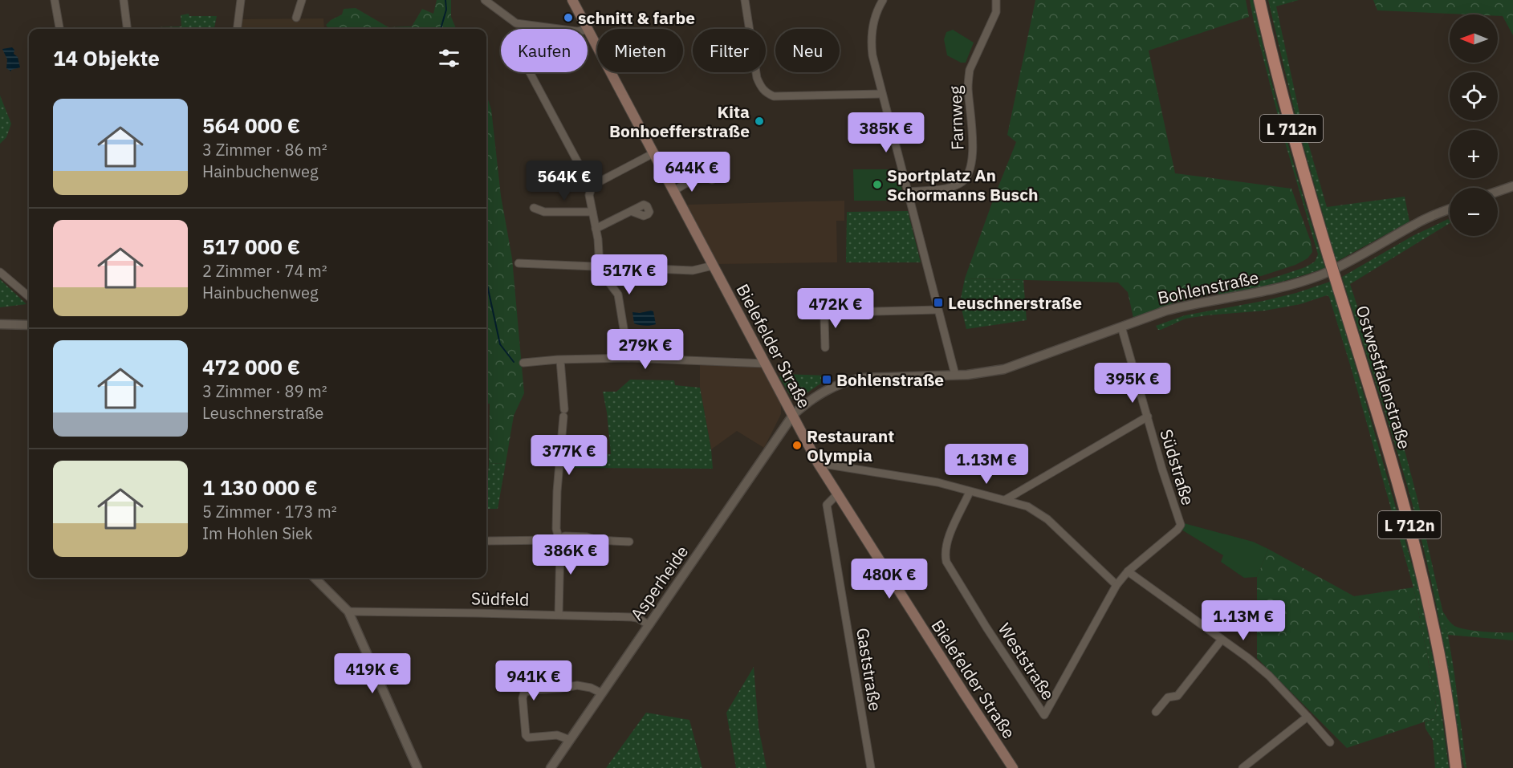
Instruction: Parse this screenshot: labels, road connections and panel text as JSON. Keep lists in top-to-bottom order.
{
  "streets": {
    "main road": ["L 712n", "Bielefelder Straße", "Ostwestfalenstraße"],
    "street": [
      "Farnweg",
      "Bohlenstraße",
      "Südstraße",
      "Asperheide",
      "Südfeld",
      "Weststraße",
      "Gaststraße"
    ]
  },
  "crossings": [
    ["Bohlenstraße", "Bielefelder Straße"],
    ["Bohlenstraße", "Südstraße"],
    ["Bohlenstraße", "Asperheide"],
    ["Bielefelder Straße", "Asperheide"],
    ["Bielefelder Straße", "Gaststraße"],
    ["Südstraße", "Weststraße"],
    ["Asperheide", "Südfeld"]
  ],
  "places": {
    "other": [
      "schnitt & farbe",
      "Kita Bonhoefferstraße",
      "Sportplatz An Schormanns Busch",
      "Restaurant Olympia"
    ],
    "transit": ["Leuschnerstraße", "Bohlenstraße"]
  },
  "north": "left",
  "page": {
    "map_buttons": ["+", "−"],
    "chip": [
      "Kaufen",
      "Mieten",
      "Filter",
      "Neu"
    ],
    "heading": "14 Objekte",
    "list": [
      {
        "name": "564 000 €",
        "note": "3 Zimmer · 86 m² · Hainbuchenweg"
      },
      {
        "name": "517 000 €",
        "note": "2 Zimmer · 74 m² · Hainbuchenweg"
      },
      {
        "name": "472 000 €",
        "note": "3 Zimmer · 89 m² · Leuschnerstraße"
      },
      {
        "name": "1 130 000 €",
        "note": "5 Zimmer · 173 m² · Im Hohlen Siek"
      }
    ],
    "price": [
      "385K €",
      "644K €",
      "564K €",
      "517K €",
      "472K €",
      "279K €",
      "395K €",
      "377K €",
      "1.13M €",
      "386K €",
      "480K €",
      "1.13M €",
      "419K €",
      "941K €"
    ]
  }
}
